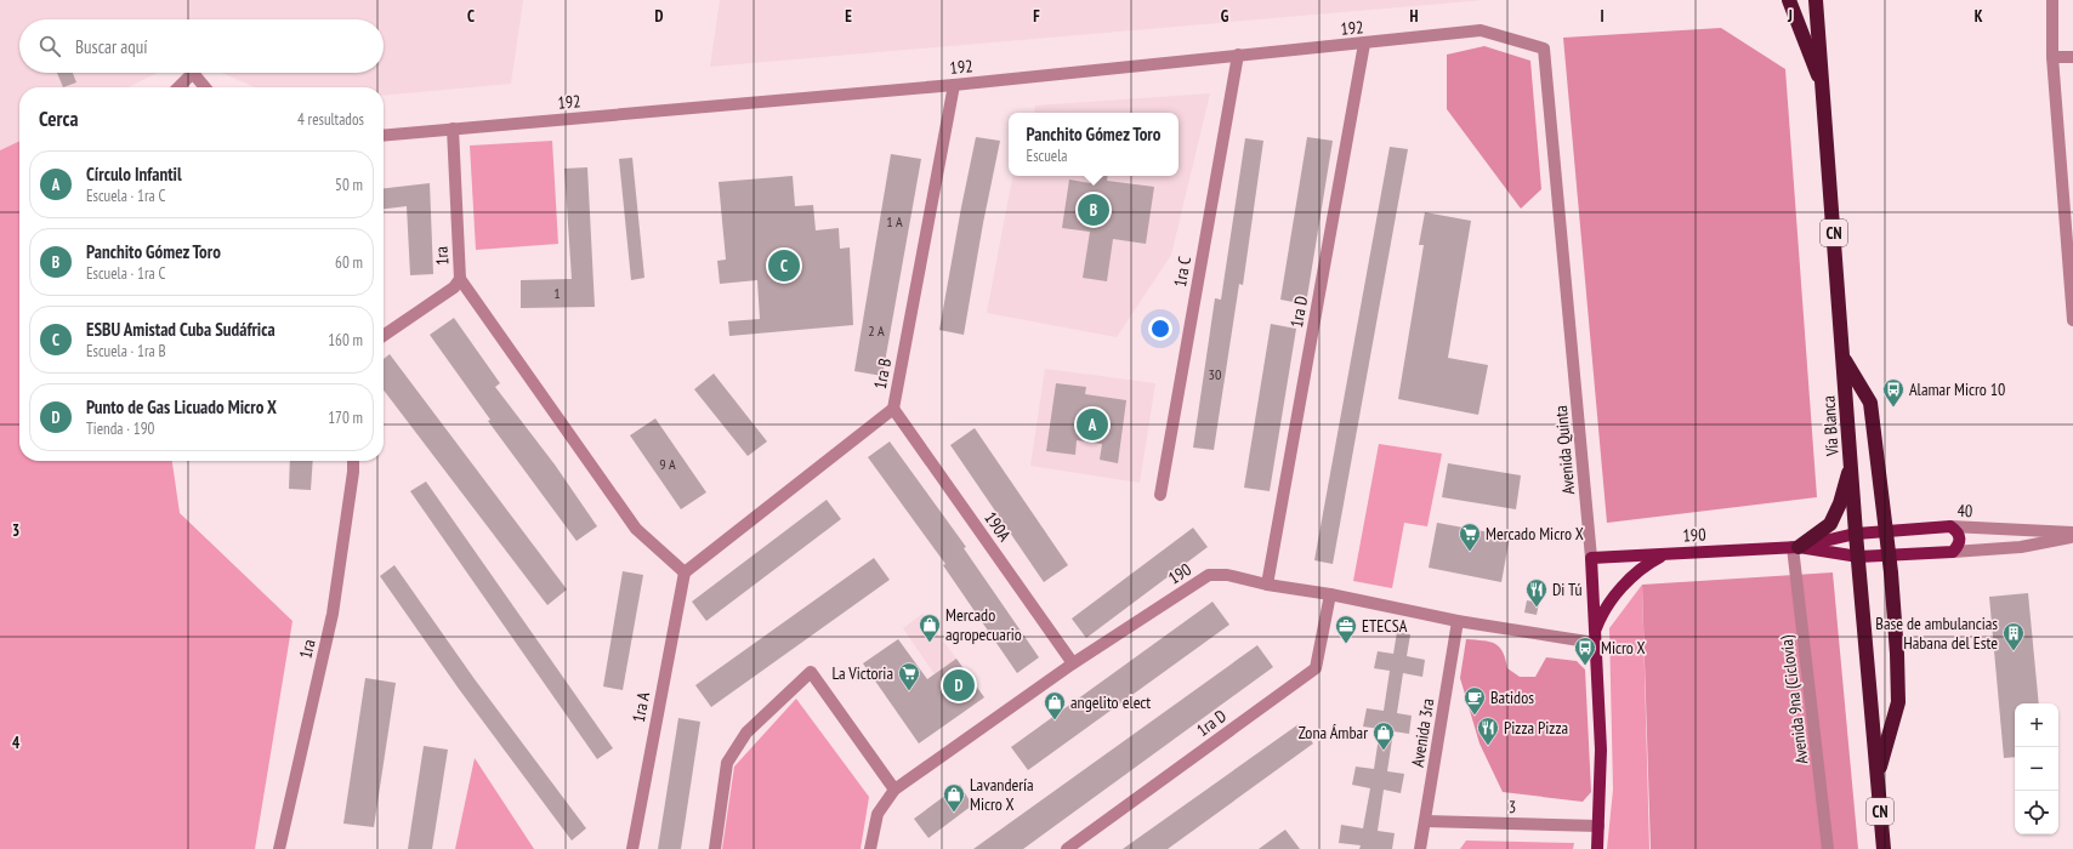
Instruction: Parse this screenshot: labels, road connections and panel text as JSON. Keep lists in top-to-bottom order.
{
  "streets": {
    "highway": ["CN", "Vía Blanca"],
    "main road": ["Avenida Quinta", "40", "190"],
    "street": [
      "192",
      "1ra",
      "1ra C",
      "1ra D",
      "1ra B",
      "190A",
      "Avenida 9na (Ciclovía)",
      "1ra A",
      "Avenida 3ra",
      "3"
    ]
  },
  "crossings": [
    ["192", "1ra"],
    ["192", "1ra C"],
    ["192", "1ra D"],
    ["192", "1ra B"],
    ["192", "Avenida Quinta"],
    ["1ra D", "190"],
    ["1ra B", "190A"],
    ["1ra B", "1ra A"],
    ["Vía Blanca", "40"],
    ["Vía Blanca", "190"],
    ["Avenida Quinta", "190"],
    ["Avenida Quinta", "3"],
    ["40", "190"],
    ["190A", "190"],
    ["190", "Avenida 9na (Ciclovía)"],
    ["190", "Avenida 3ra"],
    ["Avenida 3ra", "3"]
  ],
  "places": {
    "bus stop": ["Alamar Micro 10", "Micro X"],
    "supermarket": ["Mercado Micro X", "La Victoria"],
    "restaurant": ["Di Tú", "Pizza Pizza"],
    "shop": [
      "Mercado agropecuario",
      "angelito elect",
      "Zona Ámbar",
      "Lavandería Micro X"
    ],
    "office": ["ETECSA"],
    "building": ["Base de ambulancias Habana del Este"],
    "cafe": ["Batidos"]
  },
  "house_numbers": [
    "1 A",
    "1",
    "2 A",
    "30",
    "9 A"
  ],
  "page": {
    "search": "Buscar aquí",
    "heading": ["Cerca", "4 resultados"],
    "popup": ["Panchito Gómez Toro", "Escuela"],
    "list": [
      {
        "mark": "A",
        "name": "Círculo Infantil",
        "note": "Escuela · 1ra C",
        "value": "50 m"
      },
      {
        "mark": "B",
        "name": "Panchito Gómez Toro",
        "note": "Escuela · 1ra C",
        "value": "60 m"
      },
      {
        "mark": "C",
        "name": "ESBU Amistad Cuba Sudáfrica",
        "note": "Escuela · 1ra B",
        "value": "160 m"
      },
      {
        "mark": "D",
        "name": "Punto de Gas Licuado Micro X",
        "note": "Tienda · 190",
        "value": "170 m"
      }
    ],
    "pins": [
      "B",
      "C",
      "A",
      "D"
    ],
    "map_buttons": ["+", "−"]
  },
  "grid": {
    "columns": [
      "C",
      "D",
      "E",
      "F",
      "G",
      "H",
      "I",
      "J",
      "K"
    ],
    "rows": ["3", "4"]
  }
}
